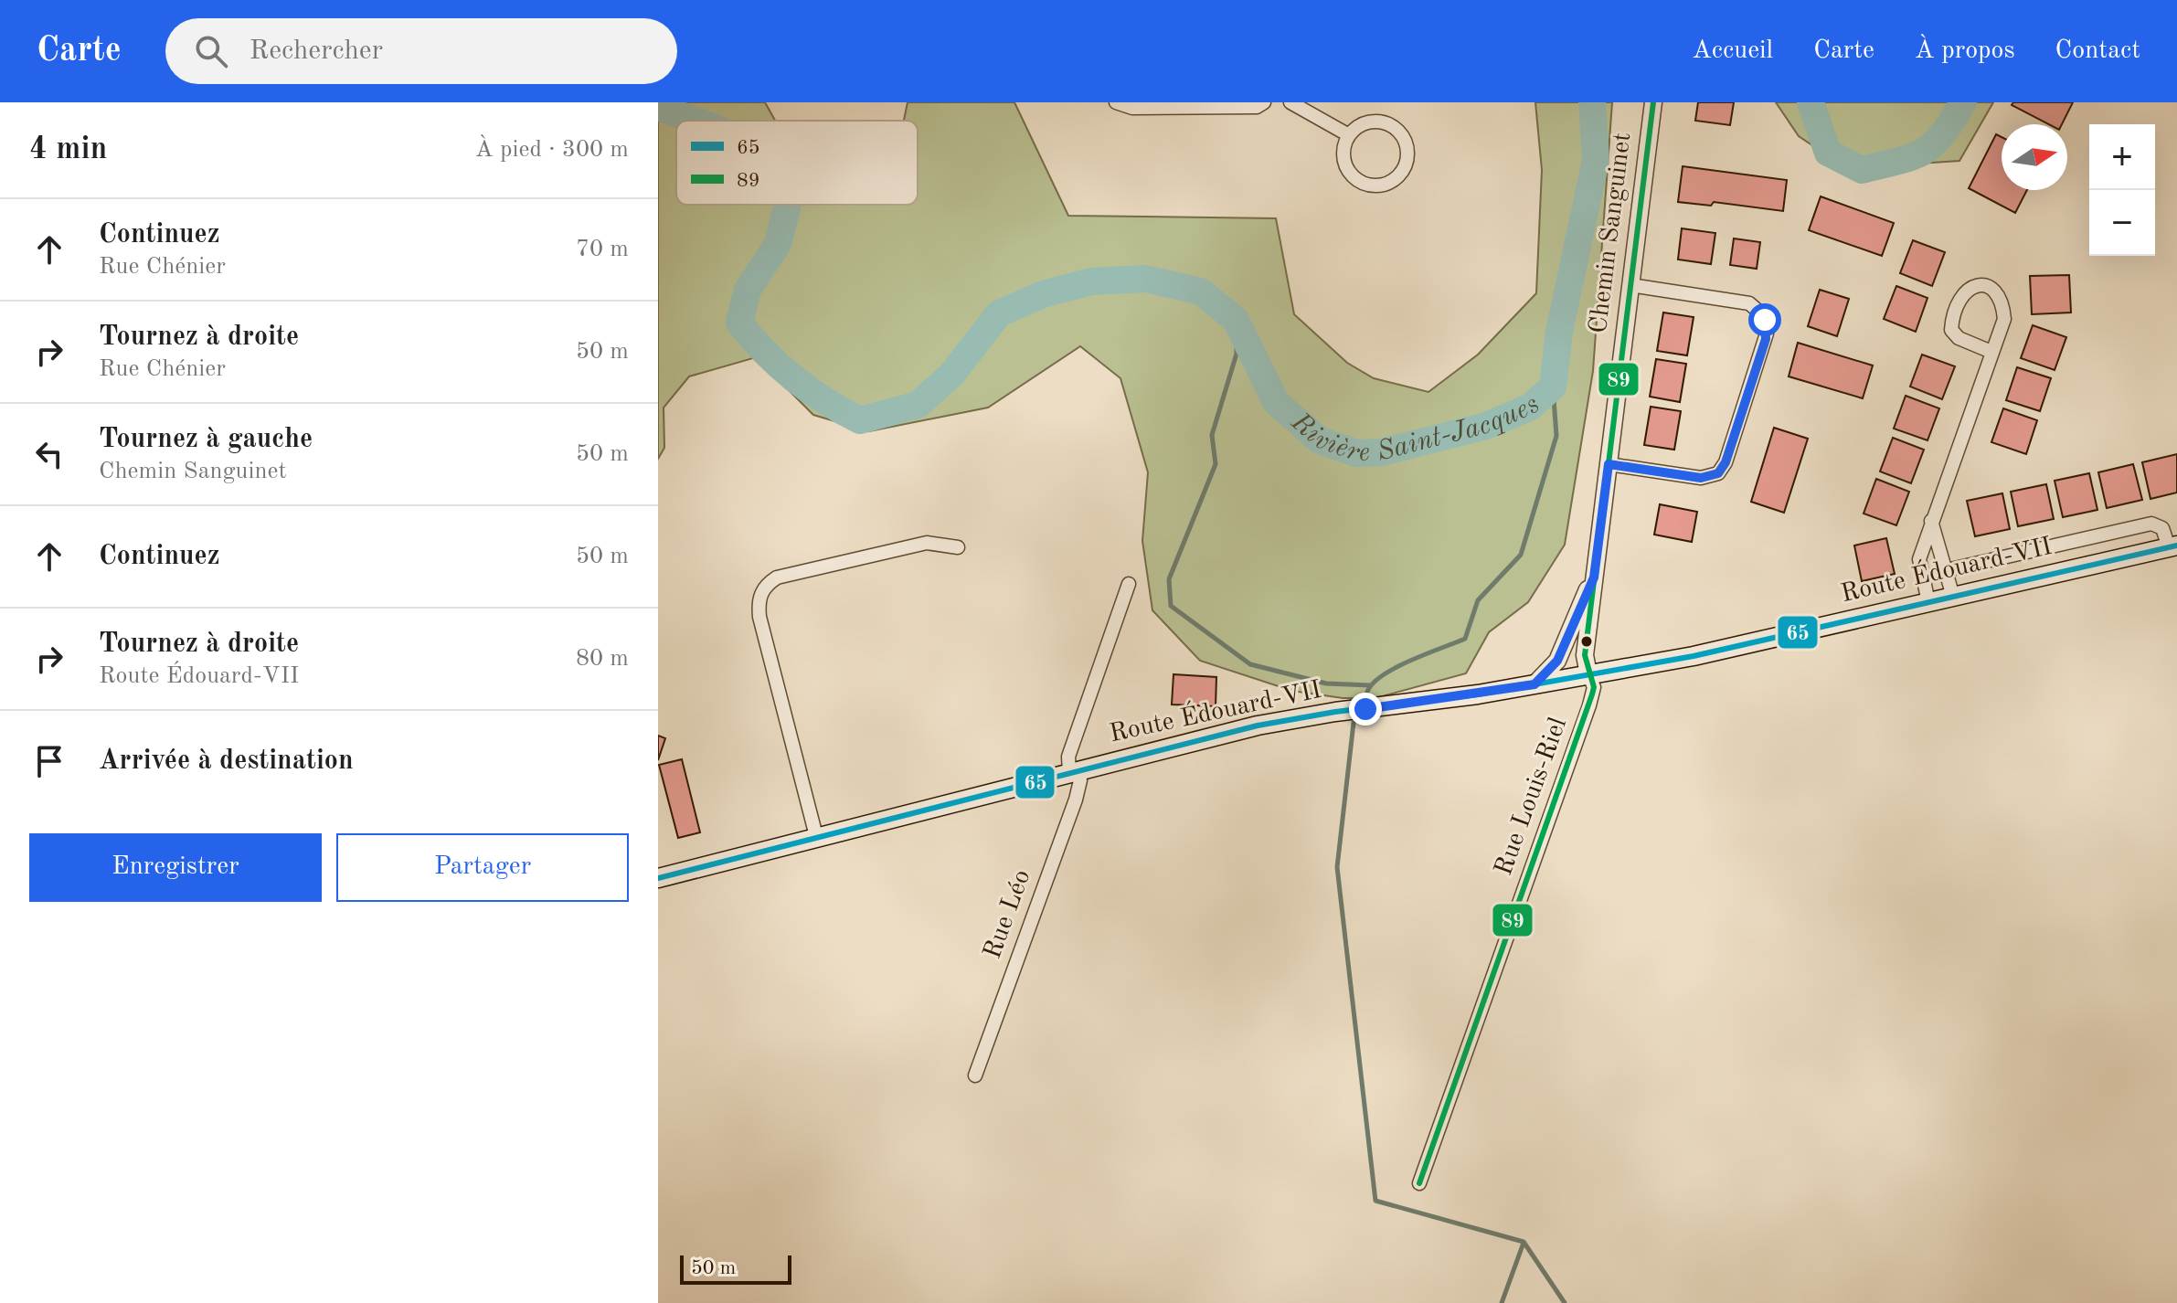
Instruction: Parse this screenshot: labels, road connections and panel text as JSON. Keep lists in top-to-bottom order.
{
  "streets": {
    "main road": ["Route Édouard-VII"],
    "street": ["Chemin Sanguinet", "Rue Louis-Riel", "Rue Léo"]
  },
  "crossings": [
    ["Chemin Sanguinet", "Route Édouard-VII"],
    ["Chemin Sanguinet", "Rue Louis-Riel"],
    ["Route Édouard-VII", "Rue Louis-Riel"],
    ["Route Édouard-VII", "Rue Léo"]
  ],
  "water": ["Rivière Saint-Jacques"],
  "lines": ["transit line 89", "transit line 65"],
  "legend": ["65", "89"],
  "scale_bar": "50 m",
  "north": "right",
  "page": {
    "header": "Carte",
    "search": "Rechercher",
    "nav": [
      "Accueil",
      "Carte",
      "À propos",
      "Contact"
    ],
    "heading": ["4 min", "À pied · 300 m"],
    "map_buttons": ["+", "−"],
    "list": [
      ["Continuez", "Rue Chénier", "70 m"],
      ["Tournez à droite", "Rue Chénier", "50 m"],
      ["Tournez à gauche", "Chemin Sanguinet", "50 m"],
      ["Continuez", "50 m"],
      ["Tournez à droite", "Route Édouard-VII", "80 m"],
      "Arrivée à destination"
    ],
    "buttons": ["Enregistrer", "Partager"],
    "scale": "50 m"
  }
}
